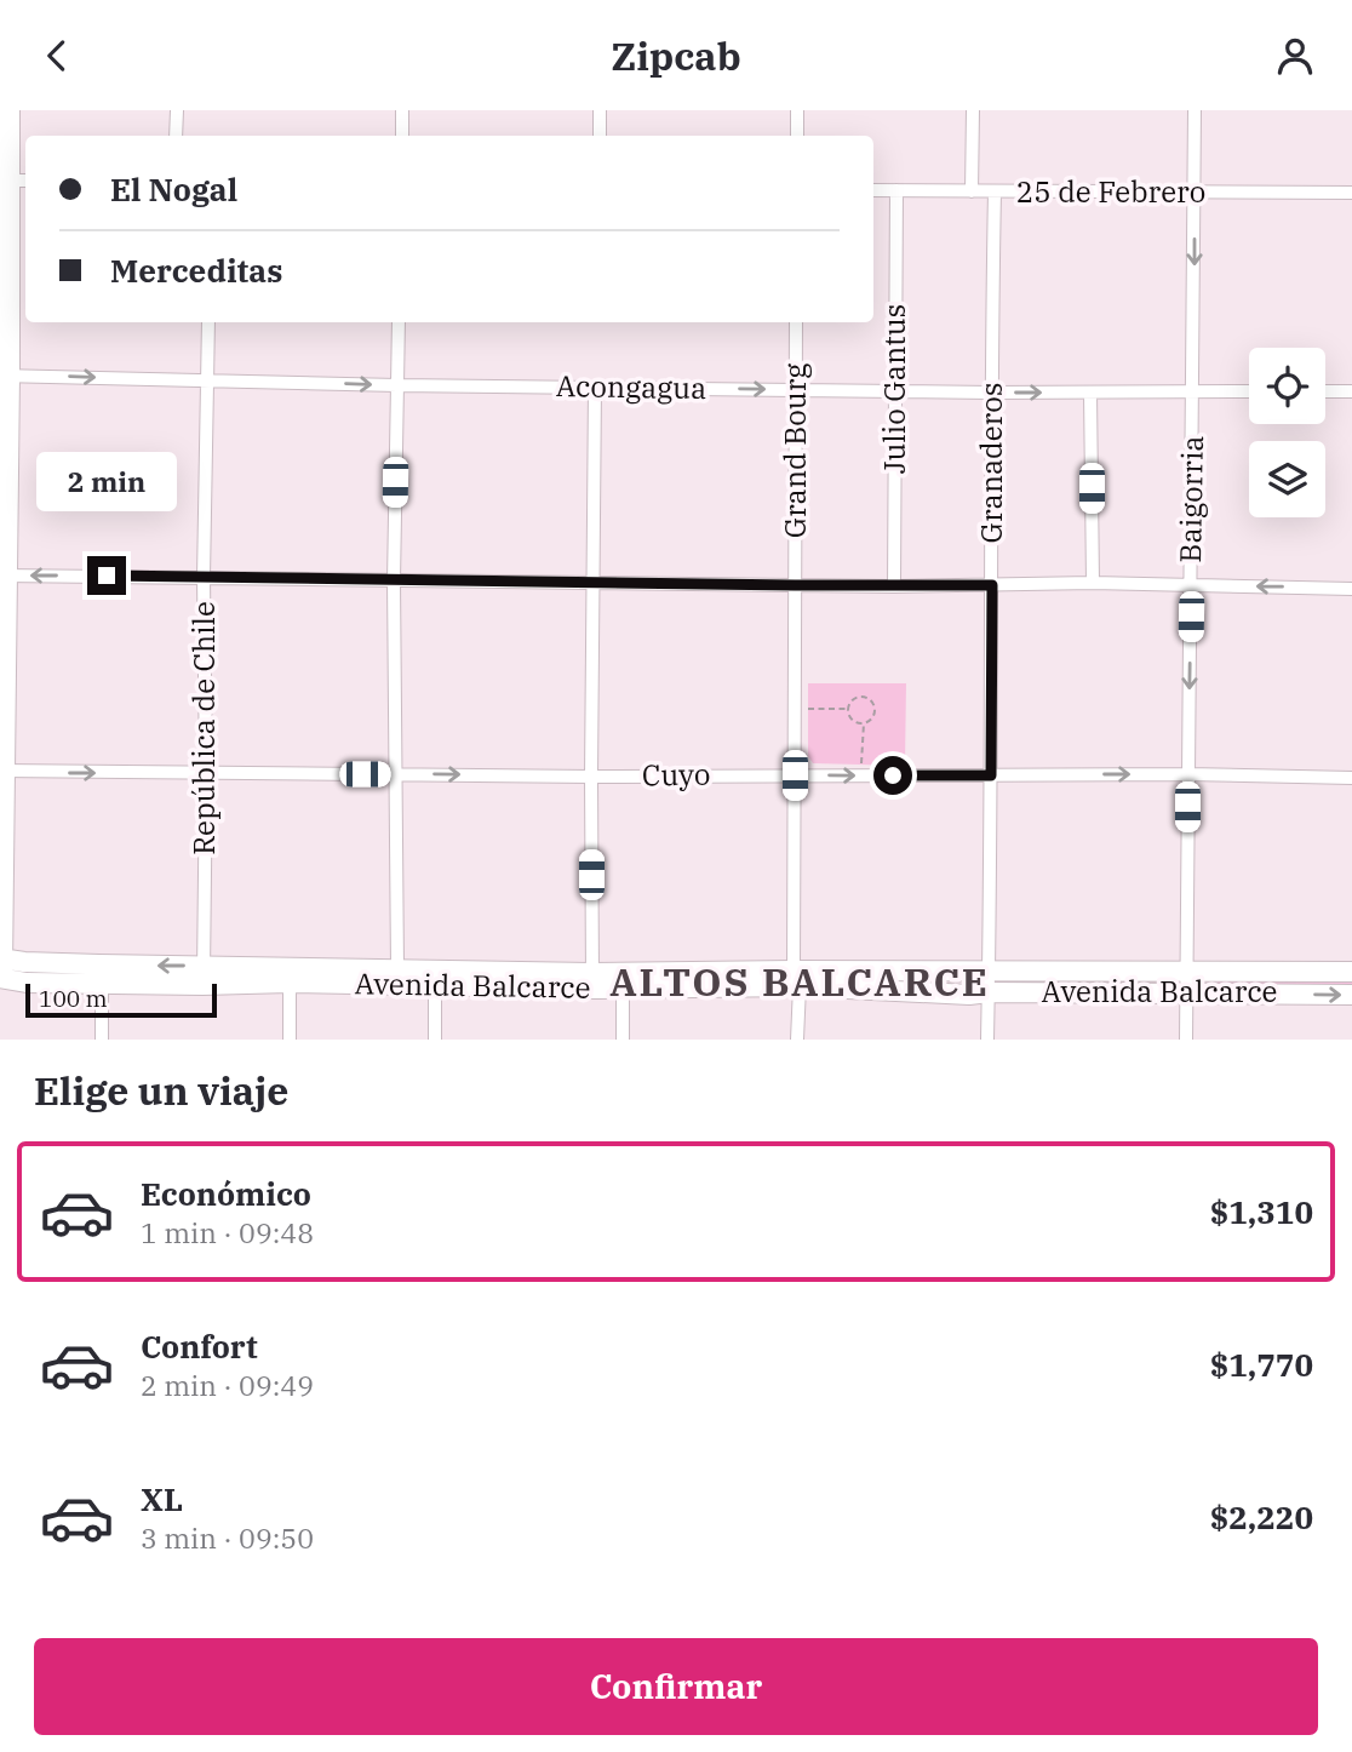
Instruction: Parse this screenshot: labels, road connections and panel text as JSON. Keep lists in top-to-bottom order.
{
  "streets": {
    "main road": ["Avenida Balcarce"],
    "street": [
      "25 de Febrero",
      "Acongagua",
      "Julio Gantus",
      "Grand Bourg",
      "Granaderos",
      "Baigorria",
      "República de Chile",
      "Cuyo"
    ]
  },
  "crossings": [
    ["25 de Febrero", "Julio Gantus"],
    ["25 de Febrero", "Granaderos"],
    ["25 de Febrero", "Baigorria"],
    ["Acongagua", "Julio Gantus"],
    ["Acongagua", "Grand Bourg"],
    ["Acongagua", "Granaderos"],
    ["Acongagua", "Baigorria"],
    ["Acongagua", "República de Chile"],
    ["Grand Bourg", "Cuyo"],
    ["Grand Bourg", "Avenida Balcarce"],
    ["Granaderos", "Cuyo"],
    ["Granaderos", "Avenida Balcarce"],
    ["Baigorria", "Cuyo"],
    ["Baigorria", "Avenida Balcarce"],
    ["República de Chile", "Cuyo"],
    ["República de Chile", "Avenida Balcarce"]
  ],
  "one_way": ["Acongagua", "Baigorria", "Cuyo"],
  "districts": ["ALTOS BALCARCE"],
  "scale_bar": "100 m",
  "page": {
    "header": "Zipcab",
    "banner": ["El Nogal", "Merceditas"],
    "bubble": "2 min",
    "scale": "100 m",
    "heading": "Elige un viaje",
    "list": [
      {
        "name": "Económico",
        "note": "1 min · 09:48",
        "value": "$1,310"
      },
      {
        "name": "Confort",
        "note": "2 min · 09:49",
        "value": "$1,770"
      },
      {
        "name": "XL",
        "note": "3 min · 09:50",
        "value": "$2,220"
      }
    ],
    "buttons": "Confirmar"
  }
}
